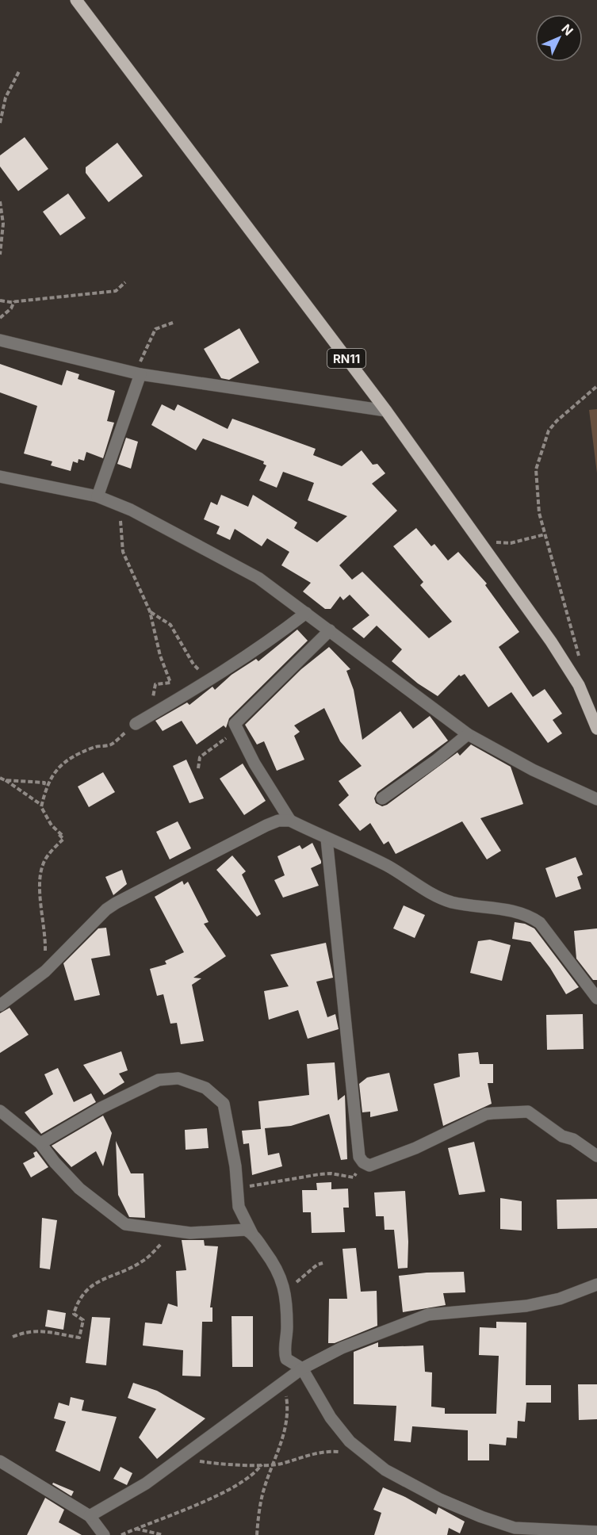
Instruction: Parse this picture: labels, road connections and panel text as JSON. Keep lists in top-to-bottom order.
{
  "streets": {
    "main road": ["RN11"]
  },
  "north": "top right"
}
